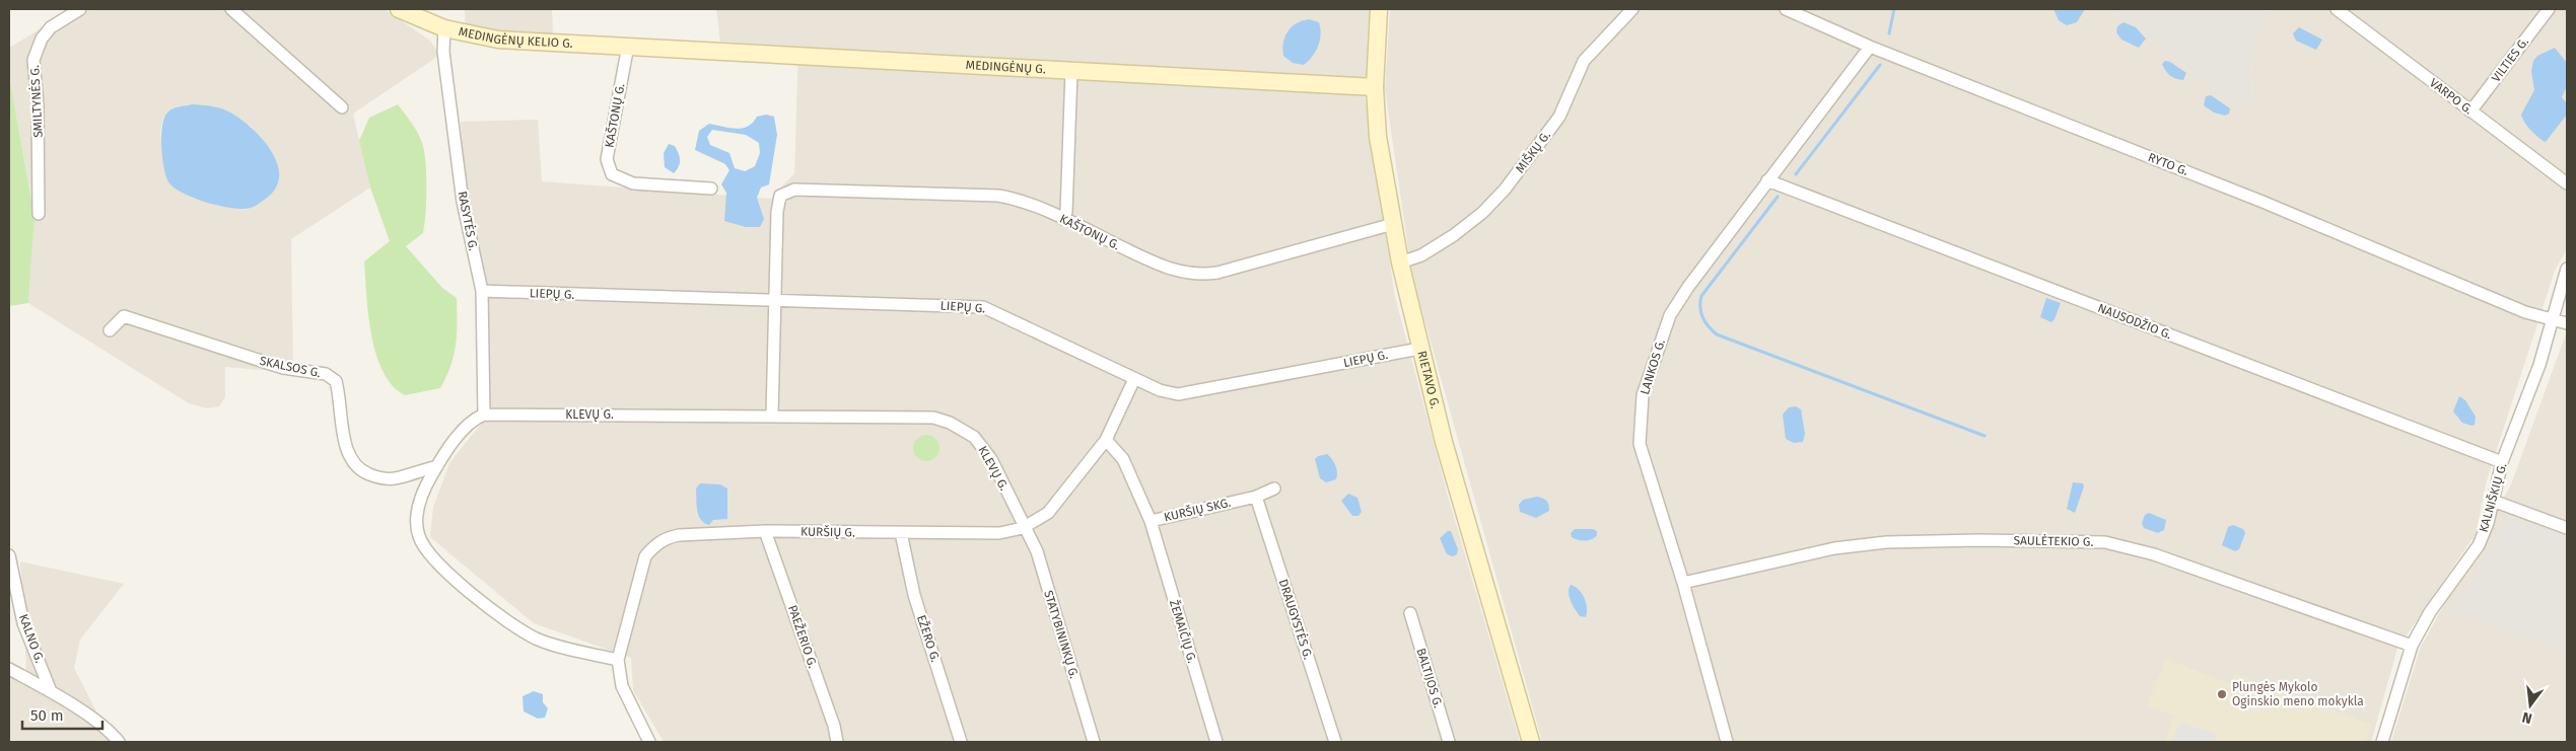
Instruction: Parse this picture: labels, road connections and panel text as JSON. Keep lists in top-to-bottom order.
{
  "streets": {
    "street": [
      "MEDINGĖNŲ KELIO G.",
      "VILTIES G.",
      "MEDINGĖNŲ G.",
      "VARPO G.",
      "SMILTYNĖS G.",
      "KAŠTONŲ G.",
      "MIŠKŲ G.",
      "RYTO G.",
      "RASYTĖS G.",
      "LIEPŲ G.",
      "NAUSODŽIO G.",
      "SKALSOS G.",
      "LANKOS G.",
      "RIETAVO G.",
      "KLEVŲ G.",
      "KALNIŠKIŲ G.",
      "KURŠIŲ SKG.",
      "KURŠIŲ G.",
      "SAULĖTEKIO G.",
      "DRAUGYSTĖS G.",
      "ŽEMAIČIŲ G.",
      "STATYBININKŲ G.",
      "PAEŽERIO G.",
      "KALNO G.",
      "EŽERO G.",
      "BALTIJOS G."
    ]
  },
  "crossings": [
    ["MEDINGĖNŲ KELIO G.", "MEDINGĖNŲ G."],
    ["MEDINGĖNŲ KELIO G.", "KAŠTONŲ G."],
    ["MEDINGĖNŲ KELIO G.", "RASYTĖS G."],
    ["VILTIES G.", "VARPO G."],
    ["MEDINGĖNŲ G.", "KAŠTONŲ G."],
    ["MEDINGĖNŲ G.", "RIETAVO G."],
    ["KAŠTONŲ G.", "LIEPŲ G."],
    ["KAŠTONŲ G.", "RIETAVO G."],
    ["MIŠKŲ G.", "RIETAVO G."],
    ["RYTO G.", "LANKOS G."],
    ["RYTO G.", "KALNIŠKIŲ G."],
    ["RASYTĖS G.", "LIEPŲ G."],
    ["RASYTĖS G.", "KLEVŲ G."],
    ["LIEPŲ G.", "RIETAVO G."],
    ["LIEPŲ G.", "KURŠIŲ G."],
    ["NAUSODŽIO G.", "LANKOS G."],
    ["NAUSODŽIO G.", "KALNIŠKIŲ G."],
    ["LANKOS G.", "SAULĖTEKIO G."],
    ["KLEVŲ G.", "KURŠIŲ G."],
    ["KLEVŲ G.", "STATYBININKŲ G."],
    ["KALNIŠKIŲ G.", "SAULĖTEKIO G."],
    ["KURŠIŲ SKG.", "KURŠIŲ G."],
    ["KURŠIŲ SKG.", "DRAUGYSTĖS G."],
    ["KURŠIŲ SKG.", "ŽEMAIČIŲ G."],
    ["KURŠIŲ G.", "STATYBININKŲ G."],
    ["KURŠIŲ G.", "PAEŽERIO G."],
    ["KURŠIŲ G.", "EŽERO G."]
  ],
  "places": ["Plungės Mykolo Oginskio meno mokykla"],
  "scale_bar": "50 m",
  "north": "bottom"
}
